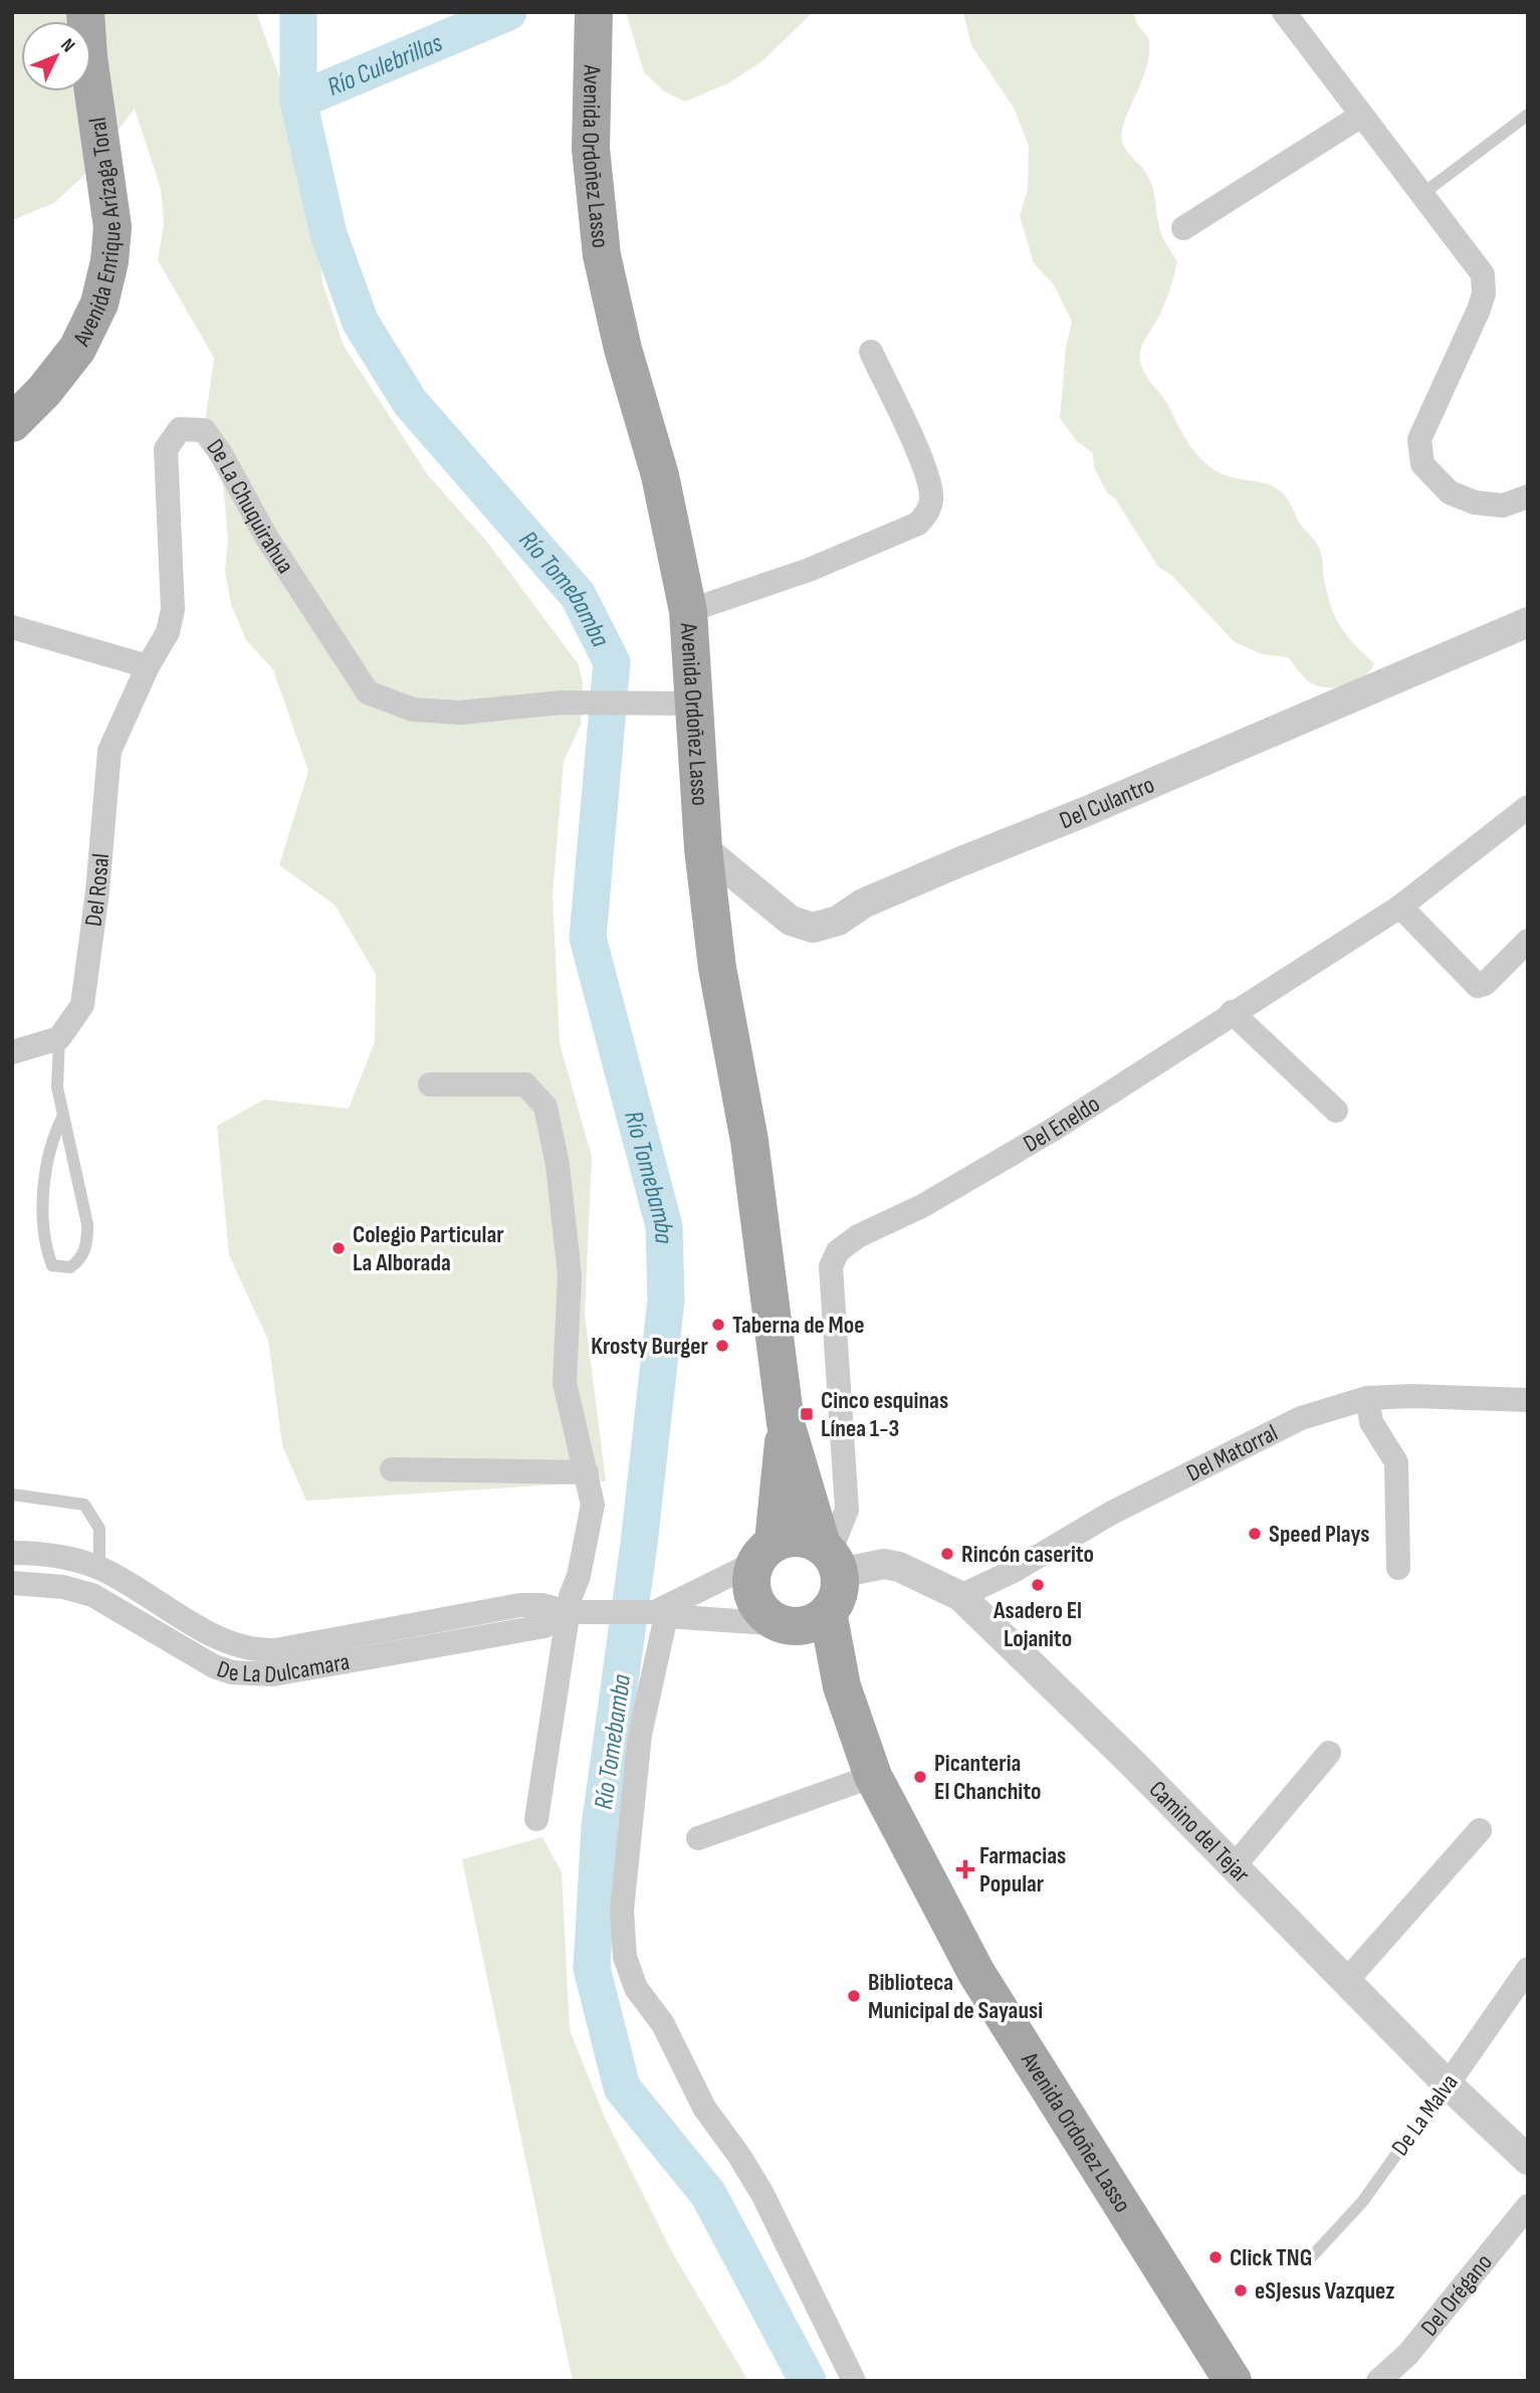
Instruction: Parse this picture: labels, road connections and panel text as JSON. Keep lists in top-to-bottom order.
{
  "streets": {
    "main road": ["Avenida Ordoñez Lasso", "Avenida Enrique Arízaga Toral"],
    "street": [
      "De La Chuquirahua",
      "Del Culantro",
      "Del Rosal",
      "Del Eneldo",
      "Del Matorral",
      "De La Dulcamara",
      "Camino del Tejar",
      "De La Malva",
      "Del Orégano"
    ]
  },
  "crossings": [
    ["Avenida Ordoñez Lasso", "De La Chuquirahua"],
    ["Avenida Ordoñez Lasso", "Del Culantro"],
    ["Avenida Ordoñez Lasso", "Del Eneldo"],
    ["Avenida Ordoñez Lasso", "De La Dulcamara"],
    ["Avenida Ordoñez Lasso", "Camino del Tejar"],
    ["De La Chuquirahua", "Del Rosal"],
    ["Del Eneldo", "De La Dulcamara"],
    ["Del Eneldo", "Camino del Tejar"],
    ["Del Matorral", "Camino del Tejar"],
    ["De La Dulcamara", "Camino del Tejar"],
    ["Camino del Tejar", "De La Malva"]
  ],
  "water": ["Río Culebrillas", "Río Tomebamba"],
  "places": {
    "other": [
      "Colegio Particular La Alborada",
      "Taberna de Moe",
      "Krosty Burger",
      "Speed Plays",
      "Rincón caserito",
      "Asadero El Lojanito",
      "Picanteria El Chanchito",
      "Biblioteca Municipal de Sayausi",
      "Click TNG",
      "eSJesus Vazquez"
    ],
    "transit": ["Cinco esquinas Línea 1-3"],
    "health": ["Farmacias Popular"]
  },
  "north": "top right"
}
